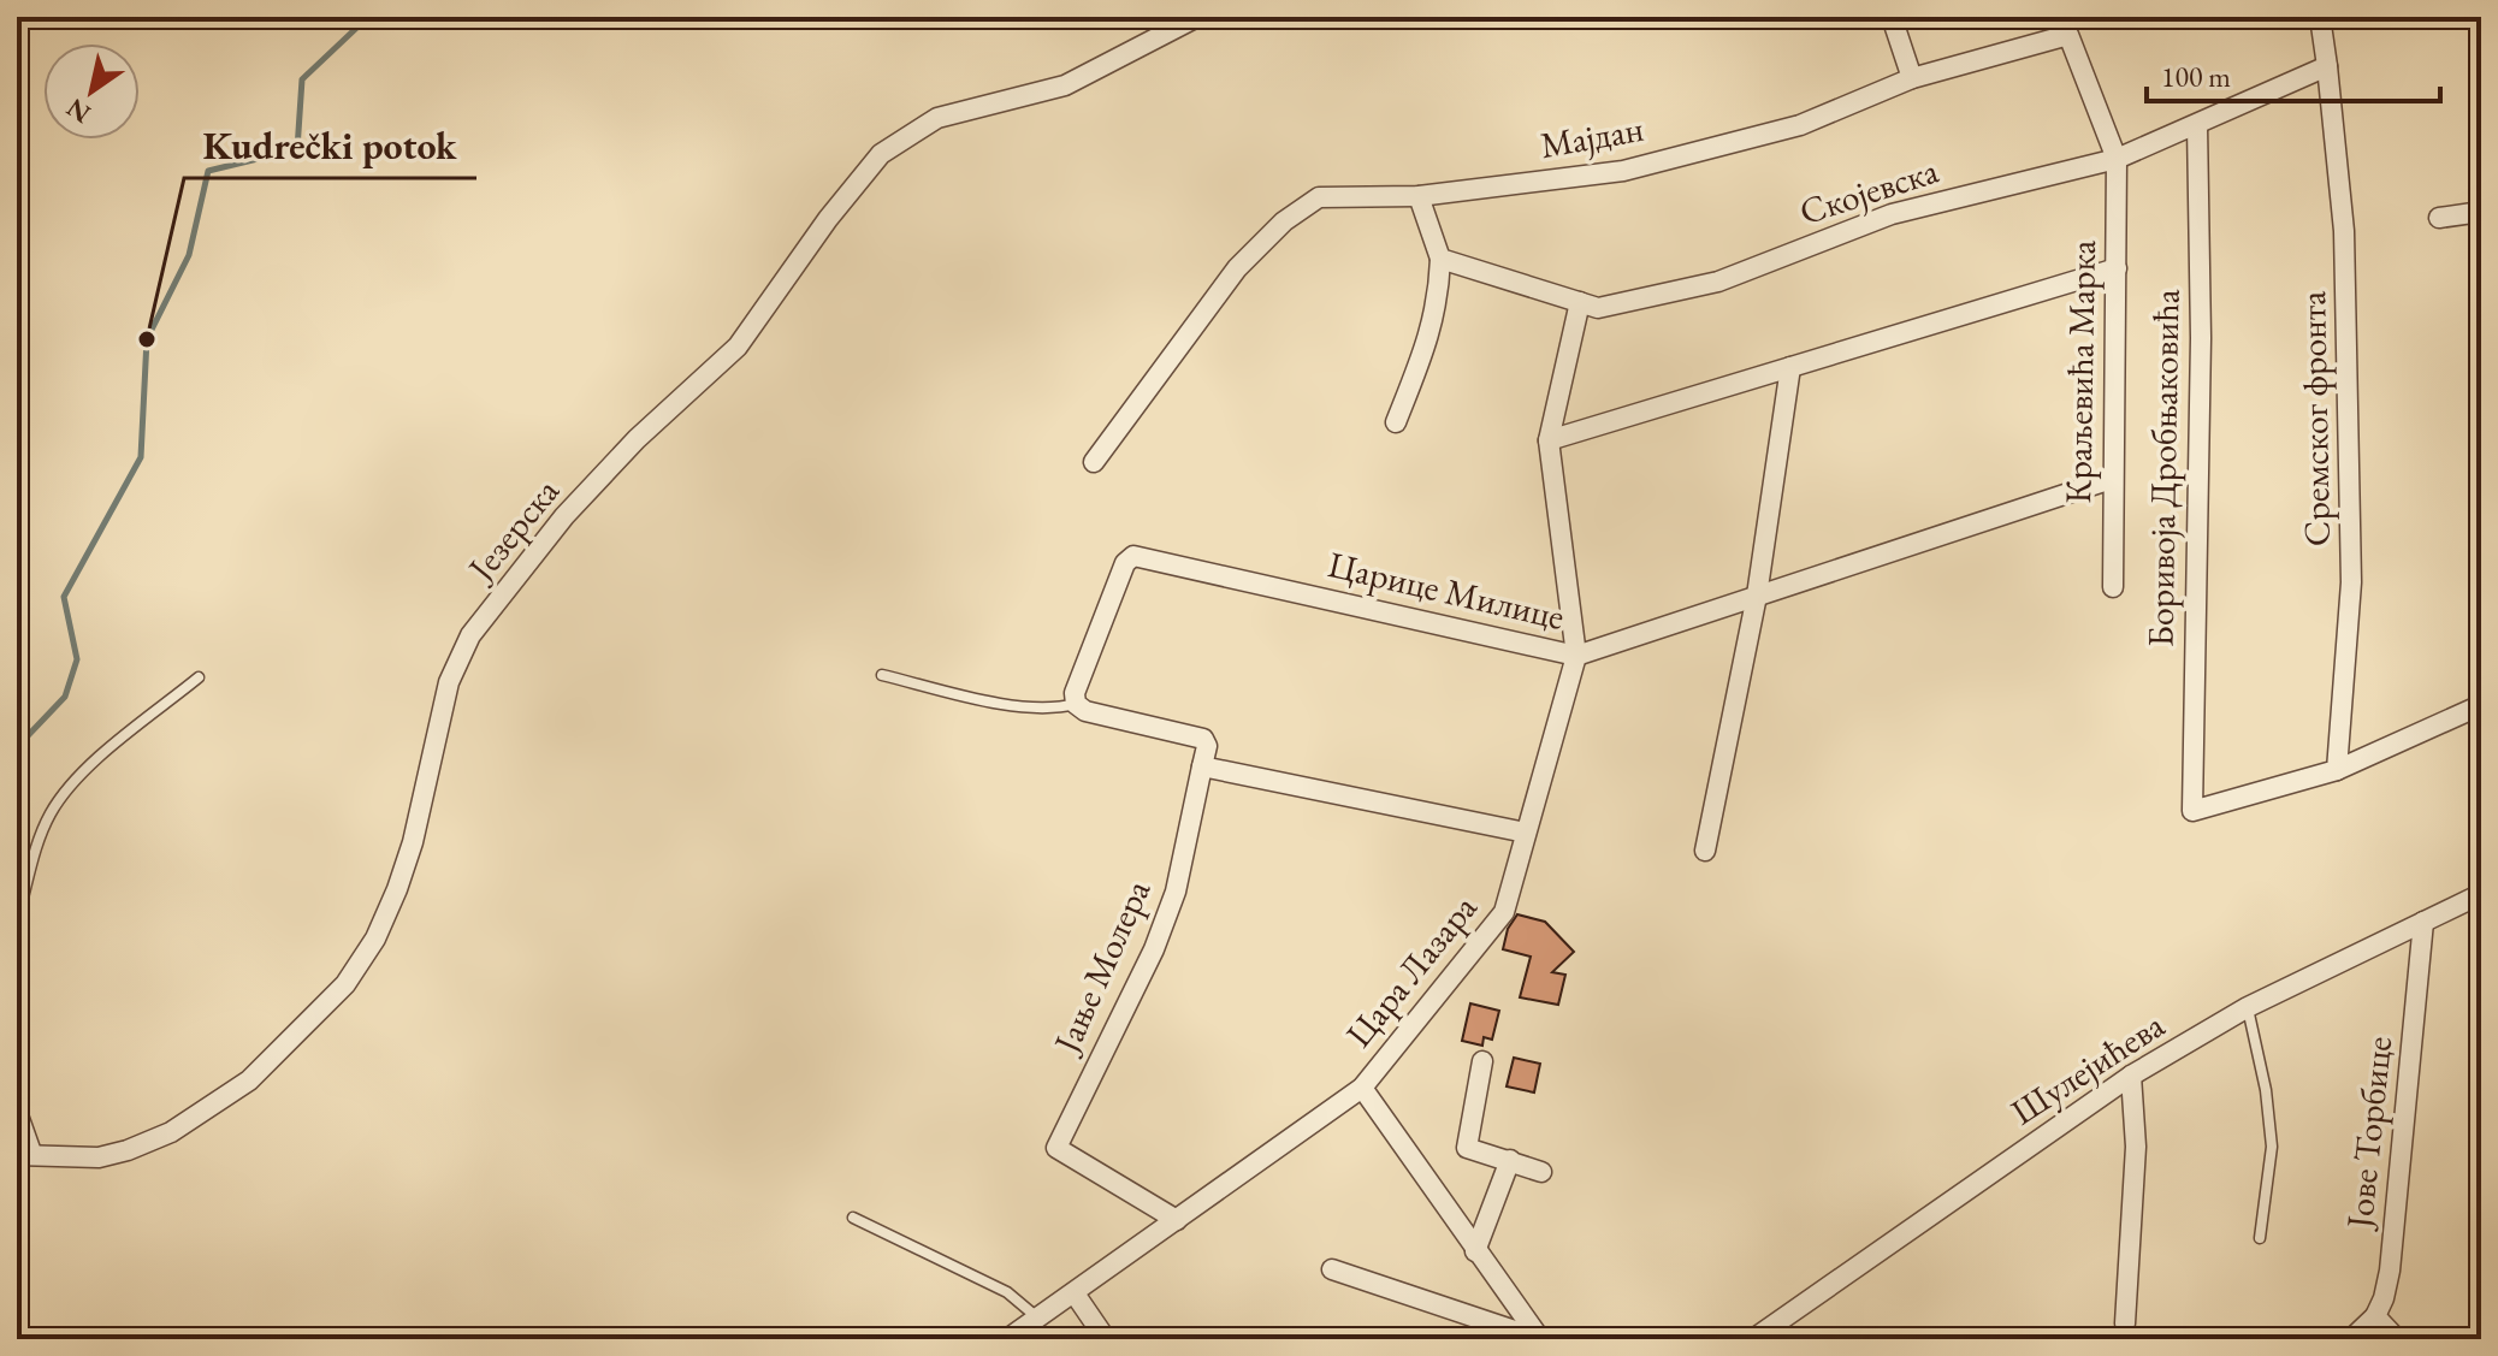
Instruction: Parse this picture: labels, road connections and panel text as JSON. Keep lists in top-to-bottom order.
{
  "streets": {
    "street": [
      "Мајдан",
      "Скојевска",
      "Краљевића Марка",
      "Сремског фронта",
      "Боривоја Дробњаковића",
      "Језерска",
      "Царице Милице",
      "Јање Молера",
      "Цара Лазара",
      "Шулејићева",
      "Јове Торбице"
    ]
  },
  "crossings": [
    ["Мајдан", "Скојевска"],
    ["Мајдан", "Краљевића Марка"],
    ["Скојевска", "Краљевића Марка"],
    ["Скојевска", "Сремског фронта"],
    ["Скојевска", "Боривоја Дробњаковића"],
    ["Скојевска", "Цара Лазара"],
    ["Краљевића Марка", "Царице Милице"],
    ["Сремског фронта", "Боривоја Дробњаковића"],
    ["Царице Милице", "Цара Лазара"],
    ["Јање Молера", "Цара Лазара"],
    ["Шулејићева", "Јове Торбице"]
  ],
  "places": ["Kudrečki potok"],
  "scale_bar": "100 m",
  "north": "bottom left"
}
